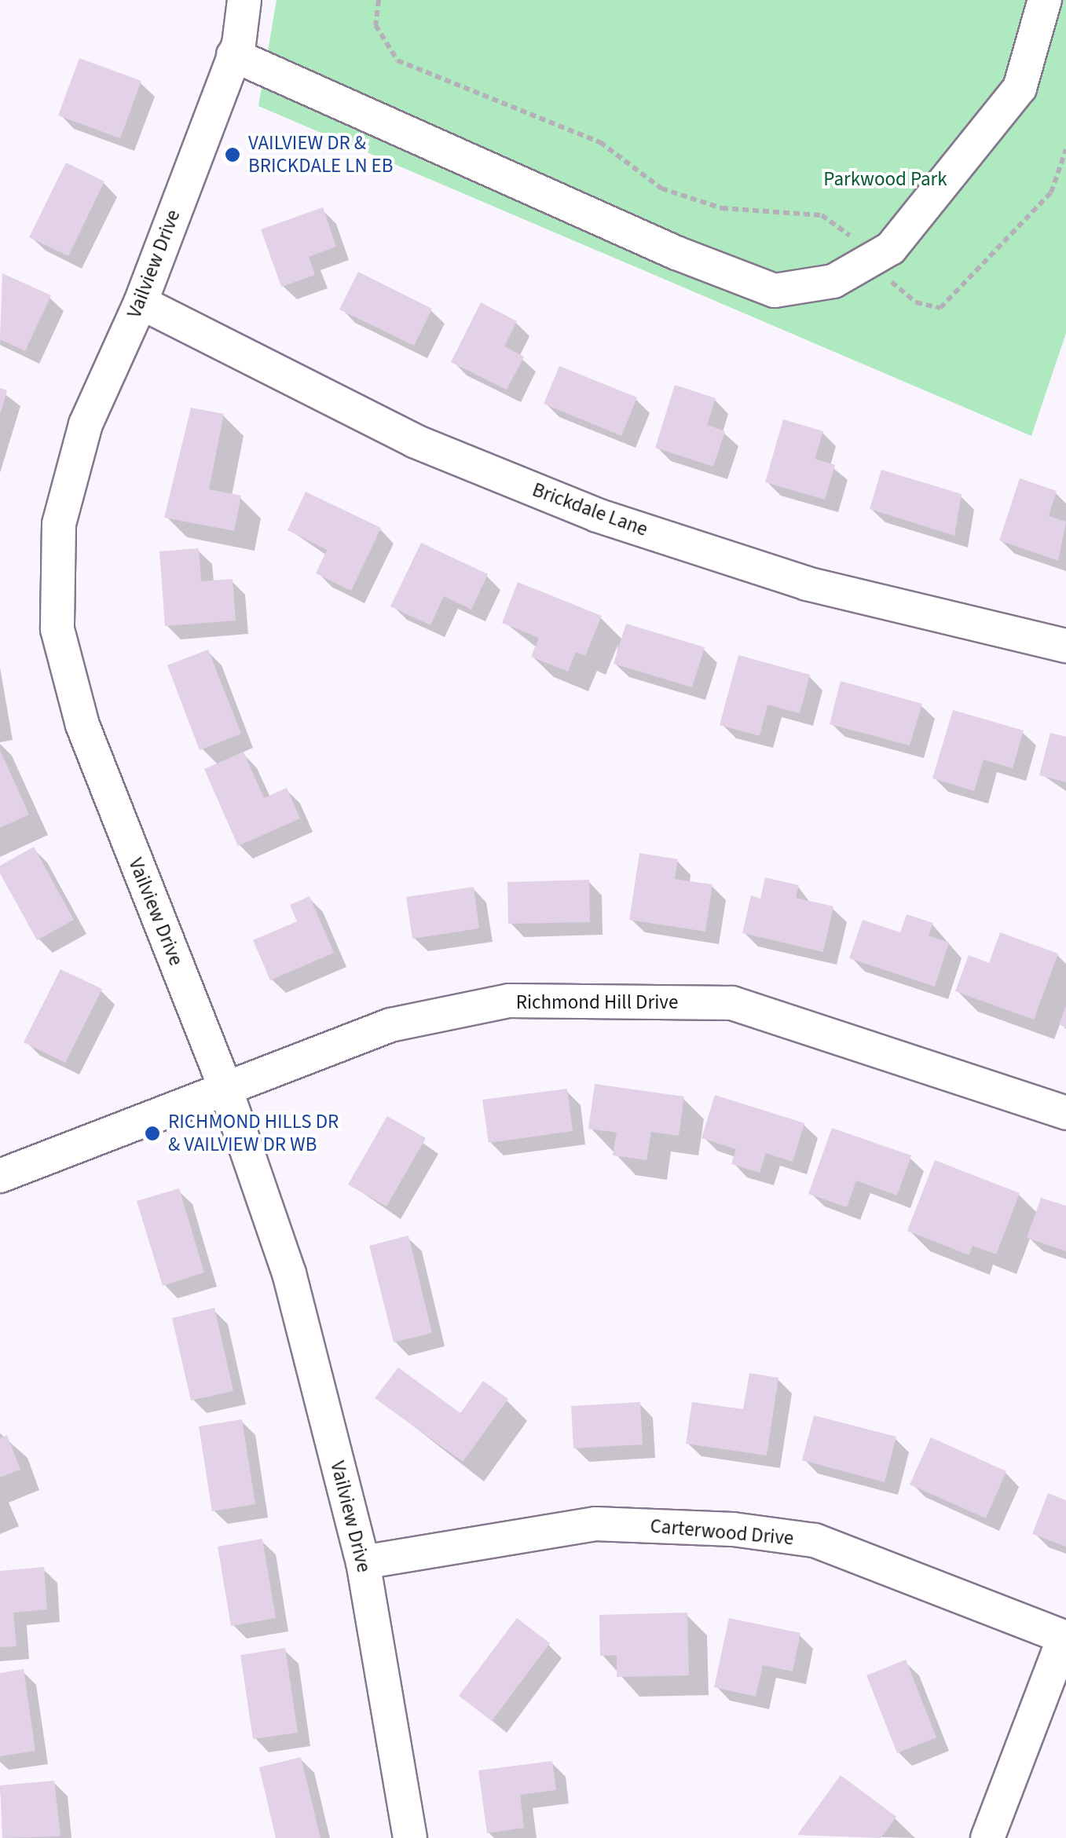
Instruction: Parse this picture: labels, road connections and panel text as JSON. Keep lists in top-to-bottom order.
{
  "streets": {
    "street": [
      "Vailview Drive",
      "Brickdale Lane",
      "Richmond Hill Drive",
      "Carterwood Drive"
    ]
  },
  "crossings": [
    ["Vailview Drive", "Brickdale Lane"],
    ["Vailview Drive", "Richmond Hill Drive"],
    ["Vailview Drive", "Carterwood Drive"]
  ],
  "parks": ["Parkwood Park"],
  "places": ["VAILVIEW DR & BRICKDALE LN EB", "RICHMOND HILLS DR & VAILVIEW DR WB"]
}
